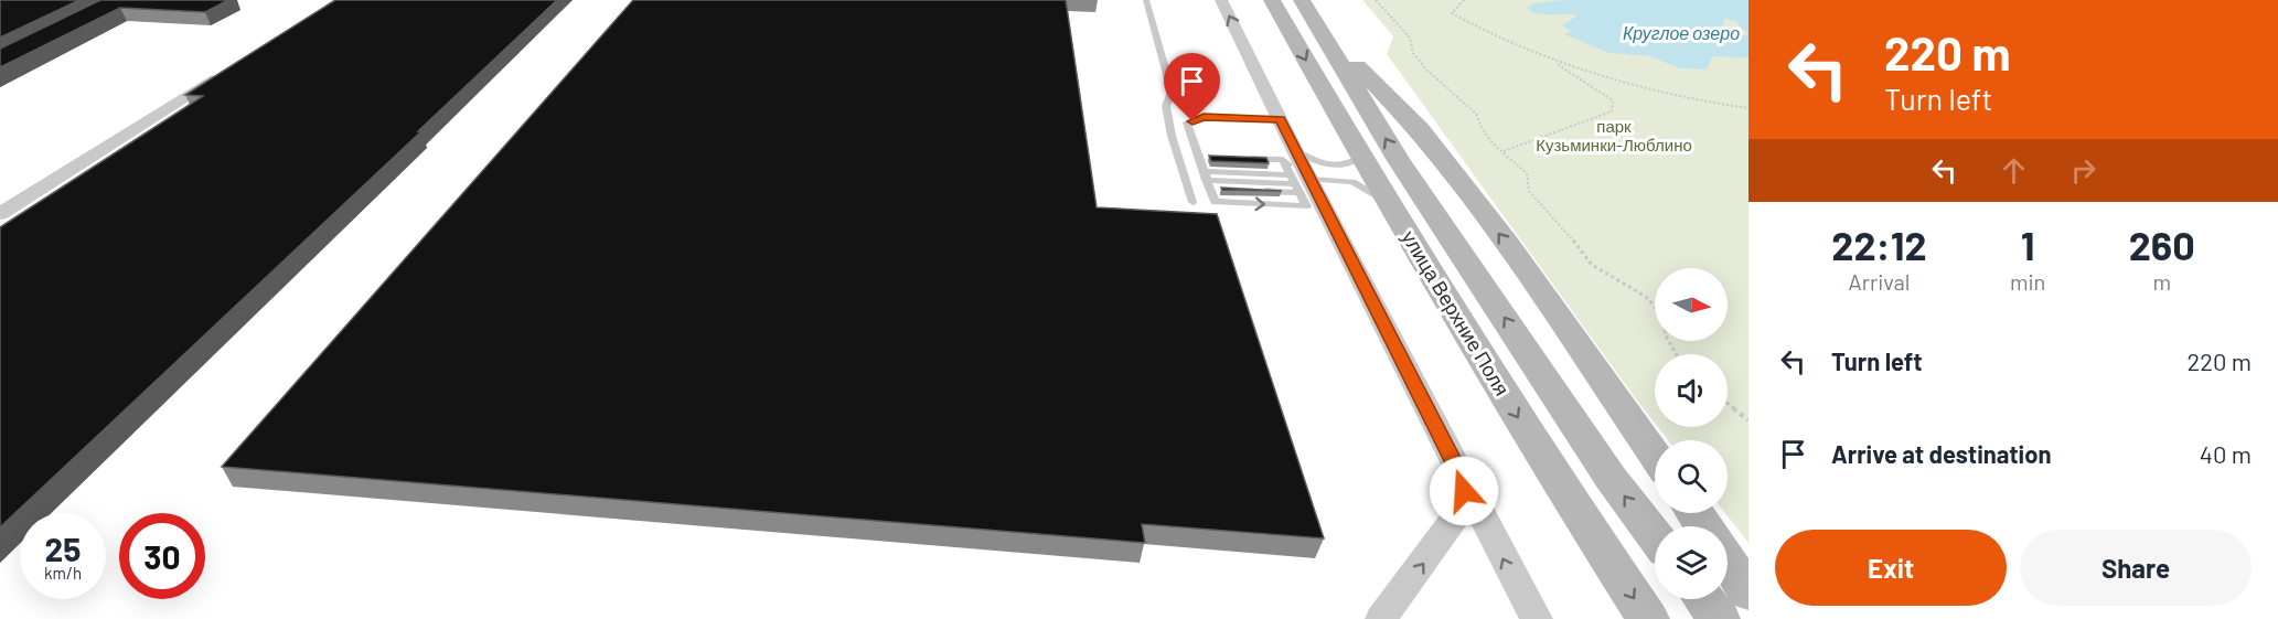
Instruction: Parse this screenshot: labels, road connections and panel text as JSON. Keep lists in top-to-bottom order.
{
  "streets": {
    "main road": ["улица Верхние Поля"]
  },
  "water": ["Круглое озеро"],
  "parks": ["парк Кузьминки-Люблино"],
  "north": "right",
  "page": {
    "turn": ["220 m", "Turn left"],
    "eta": [
      "22:12",
      "Arrival",
      "1",
      "min",
      "260",
      "m"
    ],
    "list": [
      {
        "name": "Turn left",
        "value": "220 m"
      },
      {
        "name": "Arrive at destination",
        "value": "40 m"
      }
    ],
    "speed": "25 km/h",
    "limit": "30",
    "buttons": ["Exit", "Share"]
  }
}
